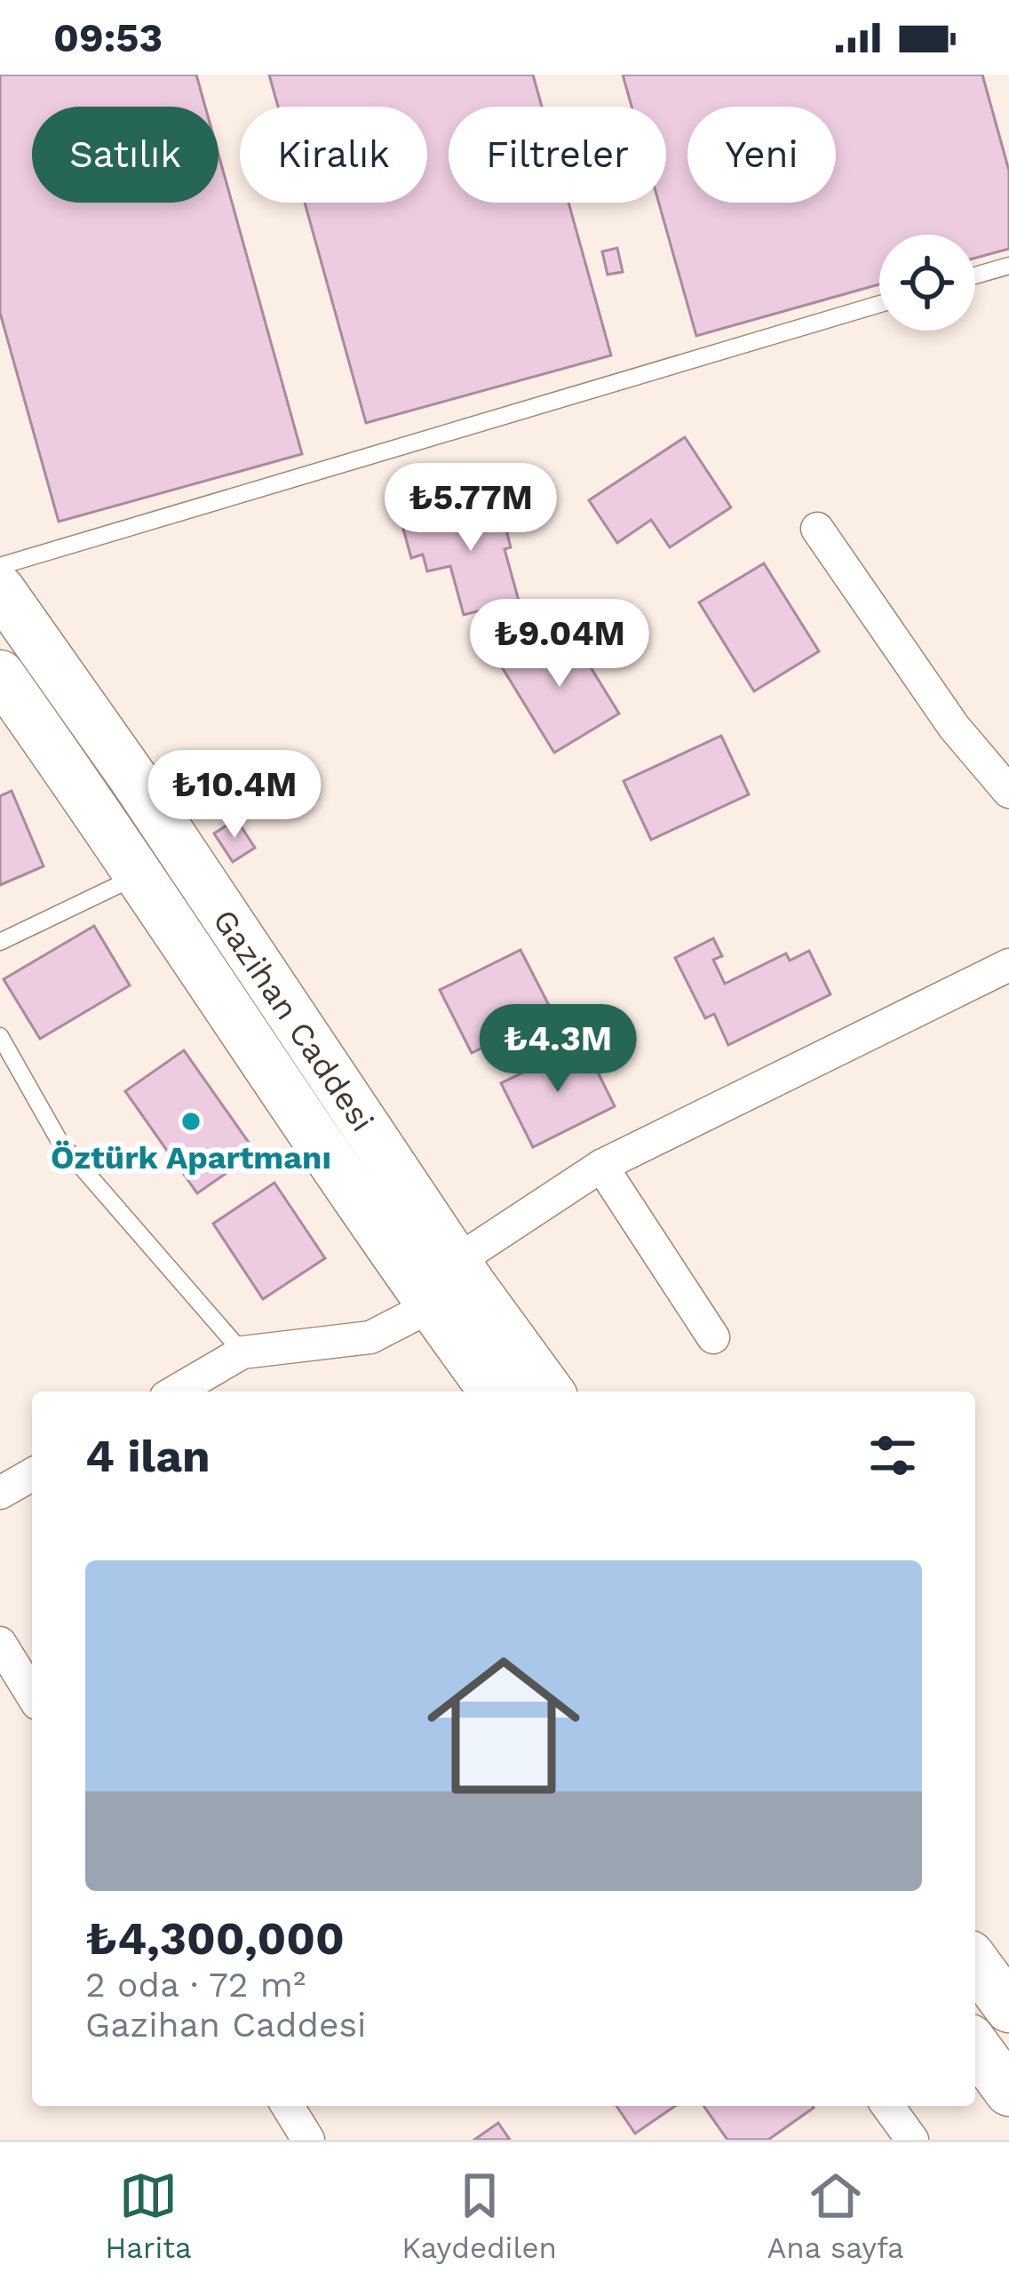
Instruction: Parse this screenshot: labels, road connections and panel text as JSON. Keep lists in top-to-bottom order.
{
  "streets": {
    "main road": ["Gazihan Caddesi"]
  },
  "places": ["Öztürk Apartmanı"],
  "page": {
    "status": "09:53",
    "chip": [
      "Satılık",
      "Kiralık",
      "Filtreler",
      "Yeni"
    ],
    "price": [
      "₺5.77M",
      "₺9.04M",
      "₺10.4M",
      "₺4.3M"
    ],
    "heading": "4 ilan",
    "list": [
      {
        "name": "₺4,300,000",
        "note": "2 oda · 72 m² · Gazihan Caddesi"
      }
    ],
    "tabs": ["Harita", "Kaydedilen", "Ana sayfa"]
  }
}
